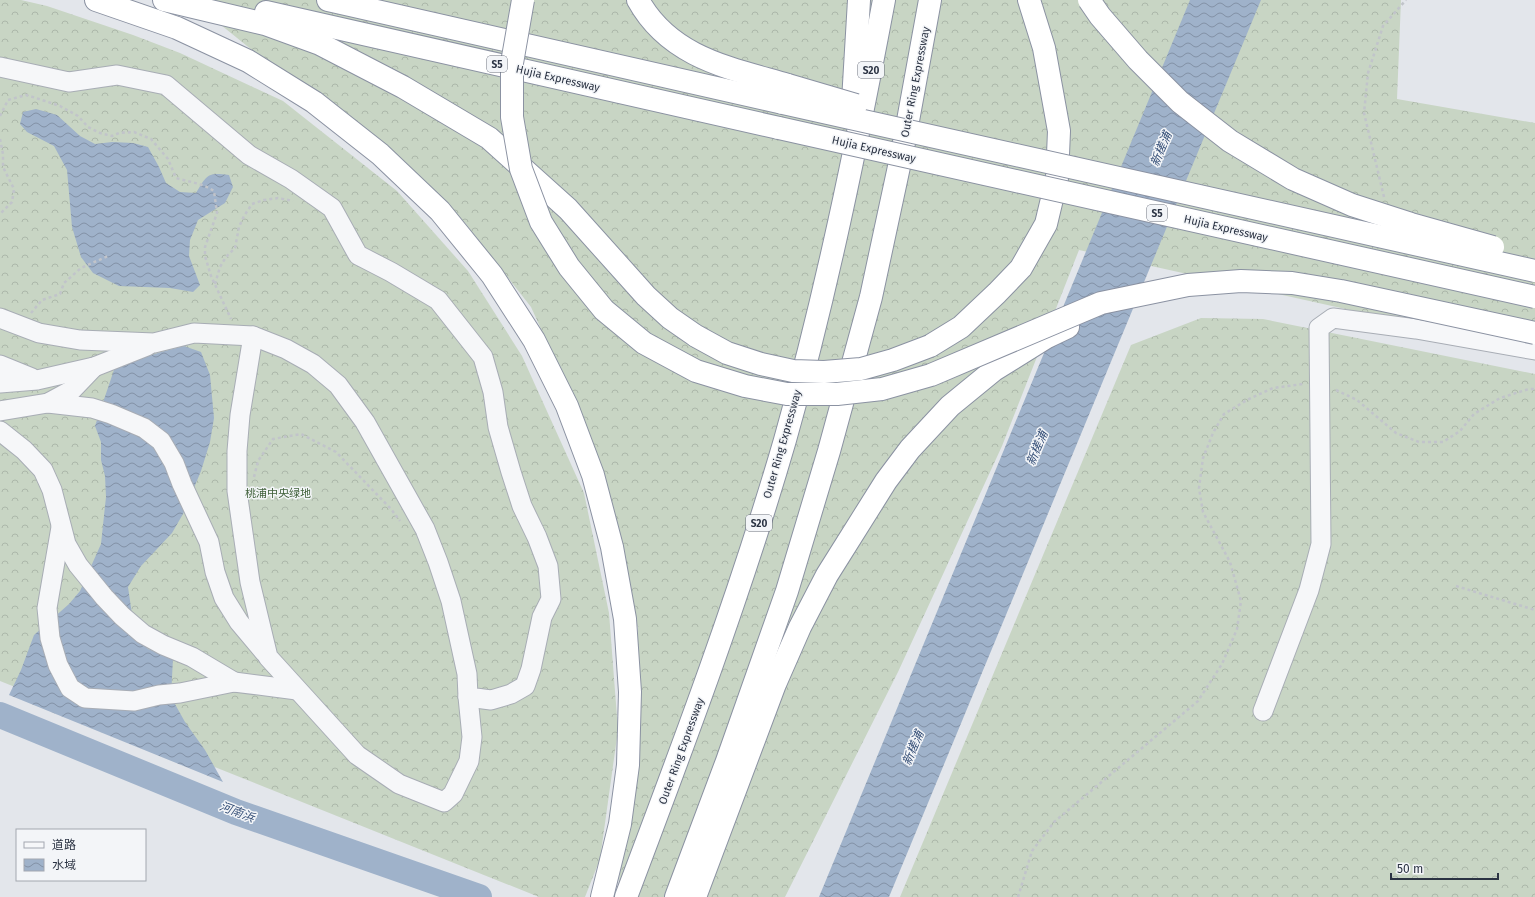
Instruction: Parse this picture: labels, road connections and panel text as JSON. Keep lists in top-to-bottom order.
{
  "streets": {
    "highway": [
      "S5",
      "S20",
      "Hujia Expressway",
      "Outer Ring Expressway"
    ]
  },
  "water": ["新槎浦", "河南浜"],
  "parks": ["桃浦中央绿地"],
  "legend": ["道路", "水域"],
  "scale_bar": "50 m"
}
